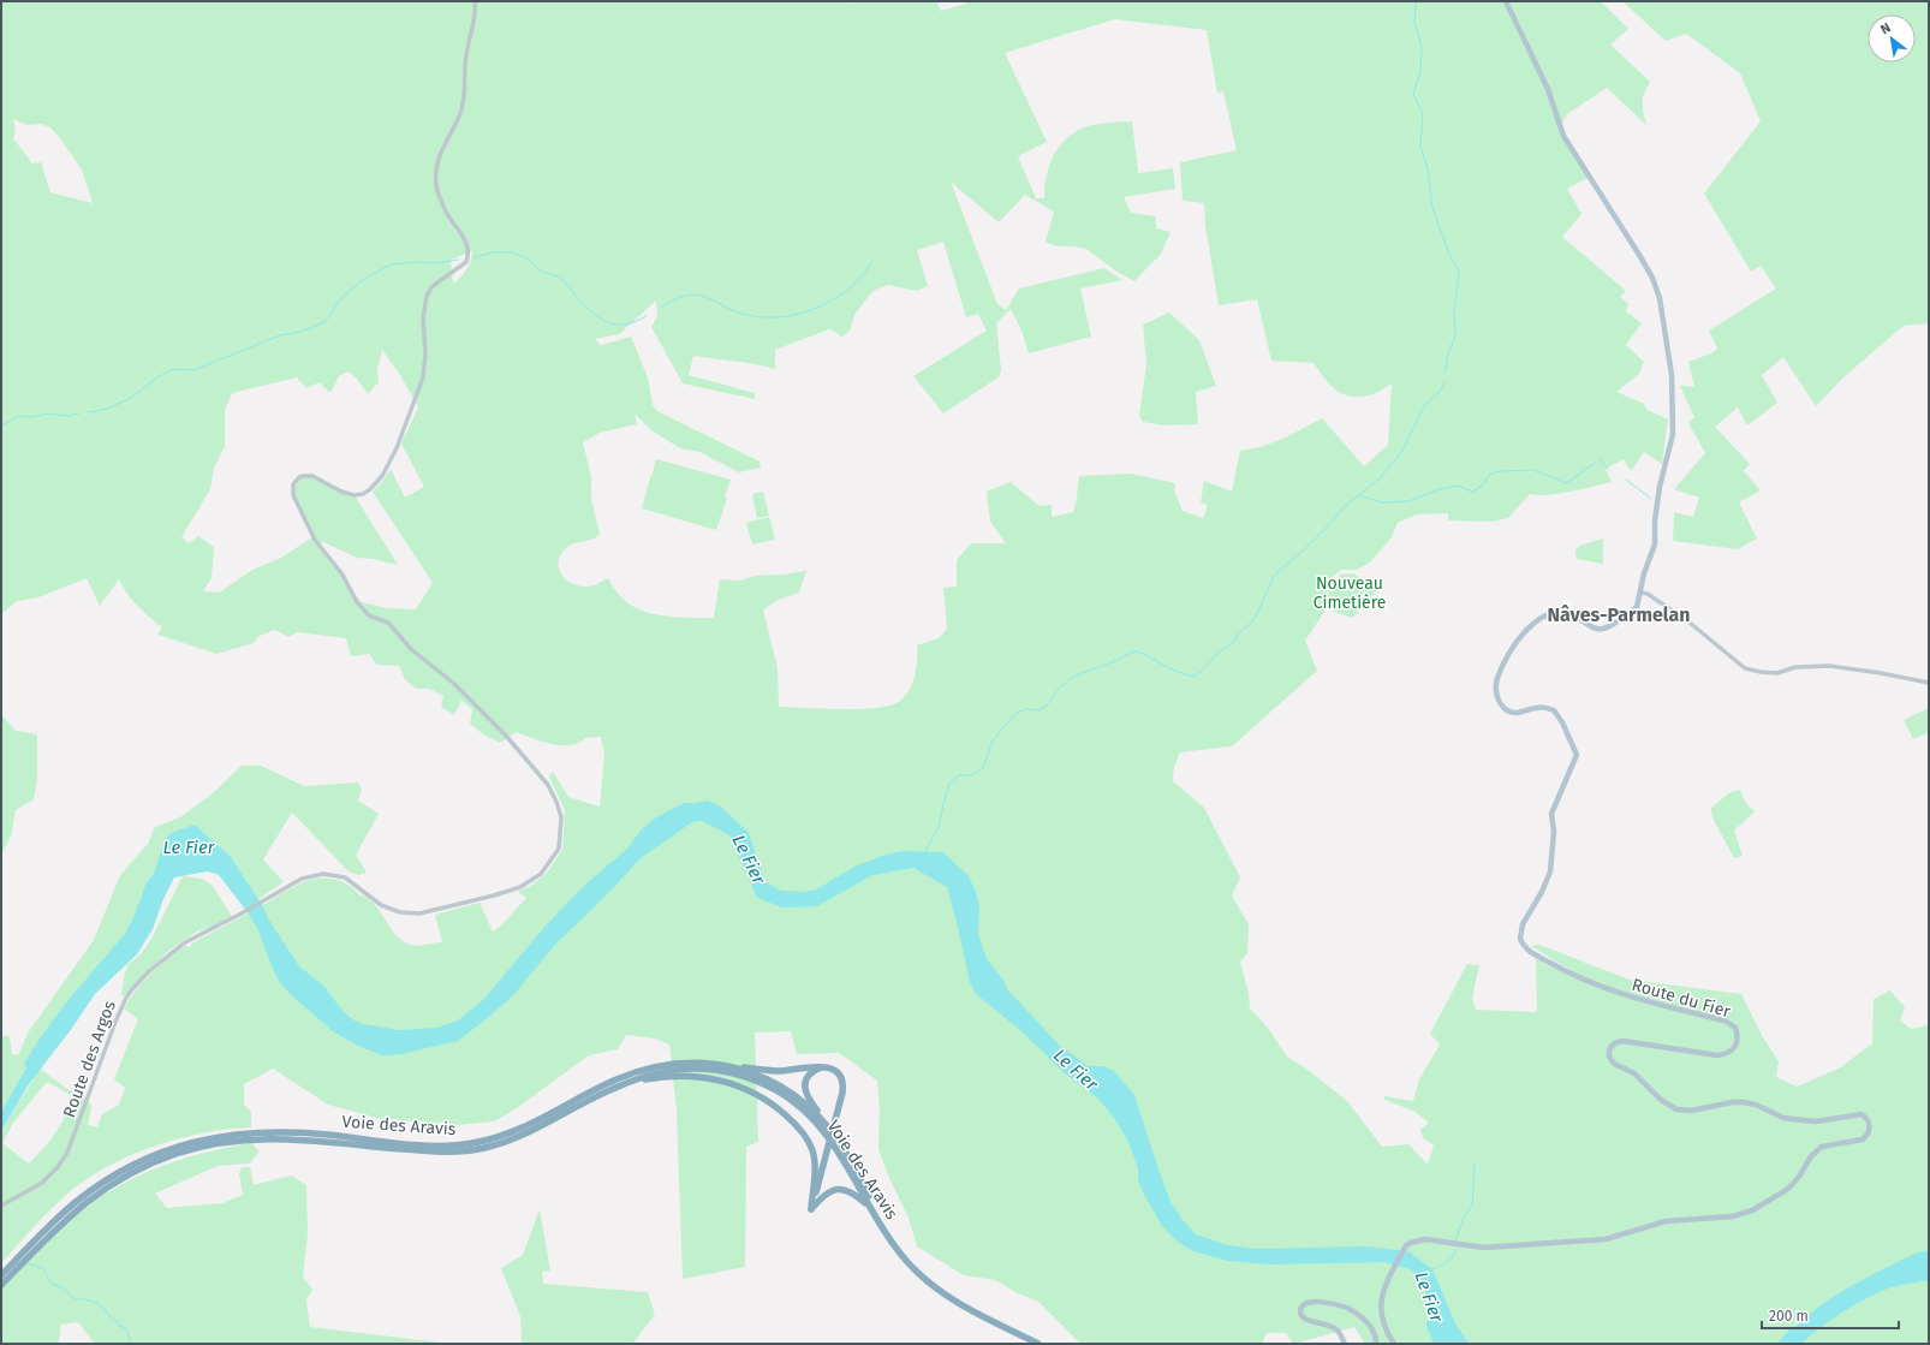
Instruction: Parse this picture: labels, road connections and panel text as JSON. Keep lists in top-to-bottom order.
{
  "streets": {
    "highway": ["Voie des Aravis"],
    "main road": ["Route du Fier"],
    "street": ["Route des Argos"]
  },
  "districts": ["Nâves-Parmelan"],
  "water": ["Le Fier"],
  "parks": ["Nouveau Cimetière"],
  "scale_bar": "200 m",
  "north": "top left"
}
